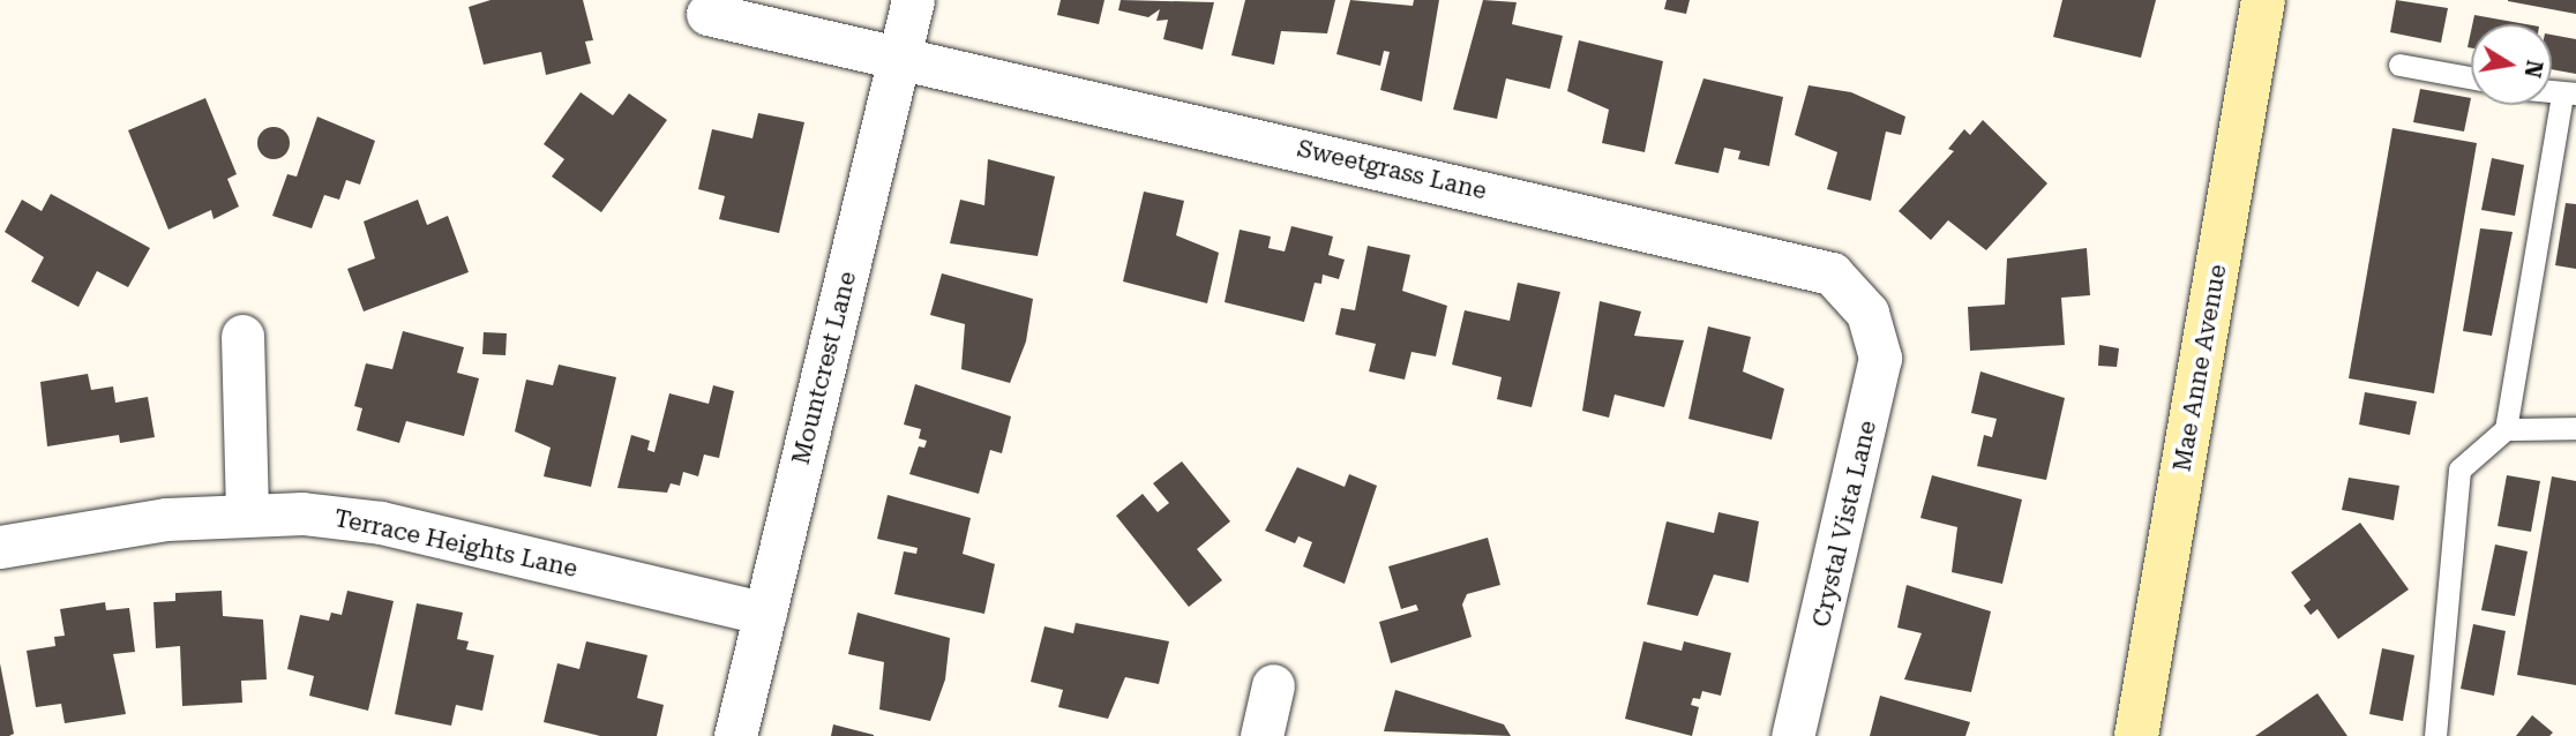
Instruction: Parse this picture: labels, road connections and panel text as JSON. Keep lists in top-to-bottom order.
{
  "streets": {
    "main road": ["Mae Anne Avenue"],
    "street": [
      "Sweetgrass Lane",
      "Mountcrest Lane",
      "Crystal Vista Lane",
      "Terrace Heights Lane"
    ]
  },
  "crossings": [
    ["Sweetgrass Lane", "Mountcrest Lane"],
    ["Sweetgrass Lane", "Crystal Vista Lane"],
    ["Mountcrest Lane", "Terrace Heights Lane"]
  ],
  "north": "right"
}
